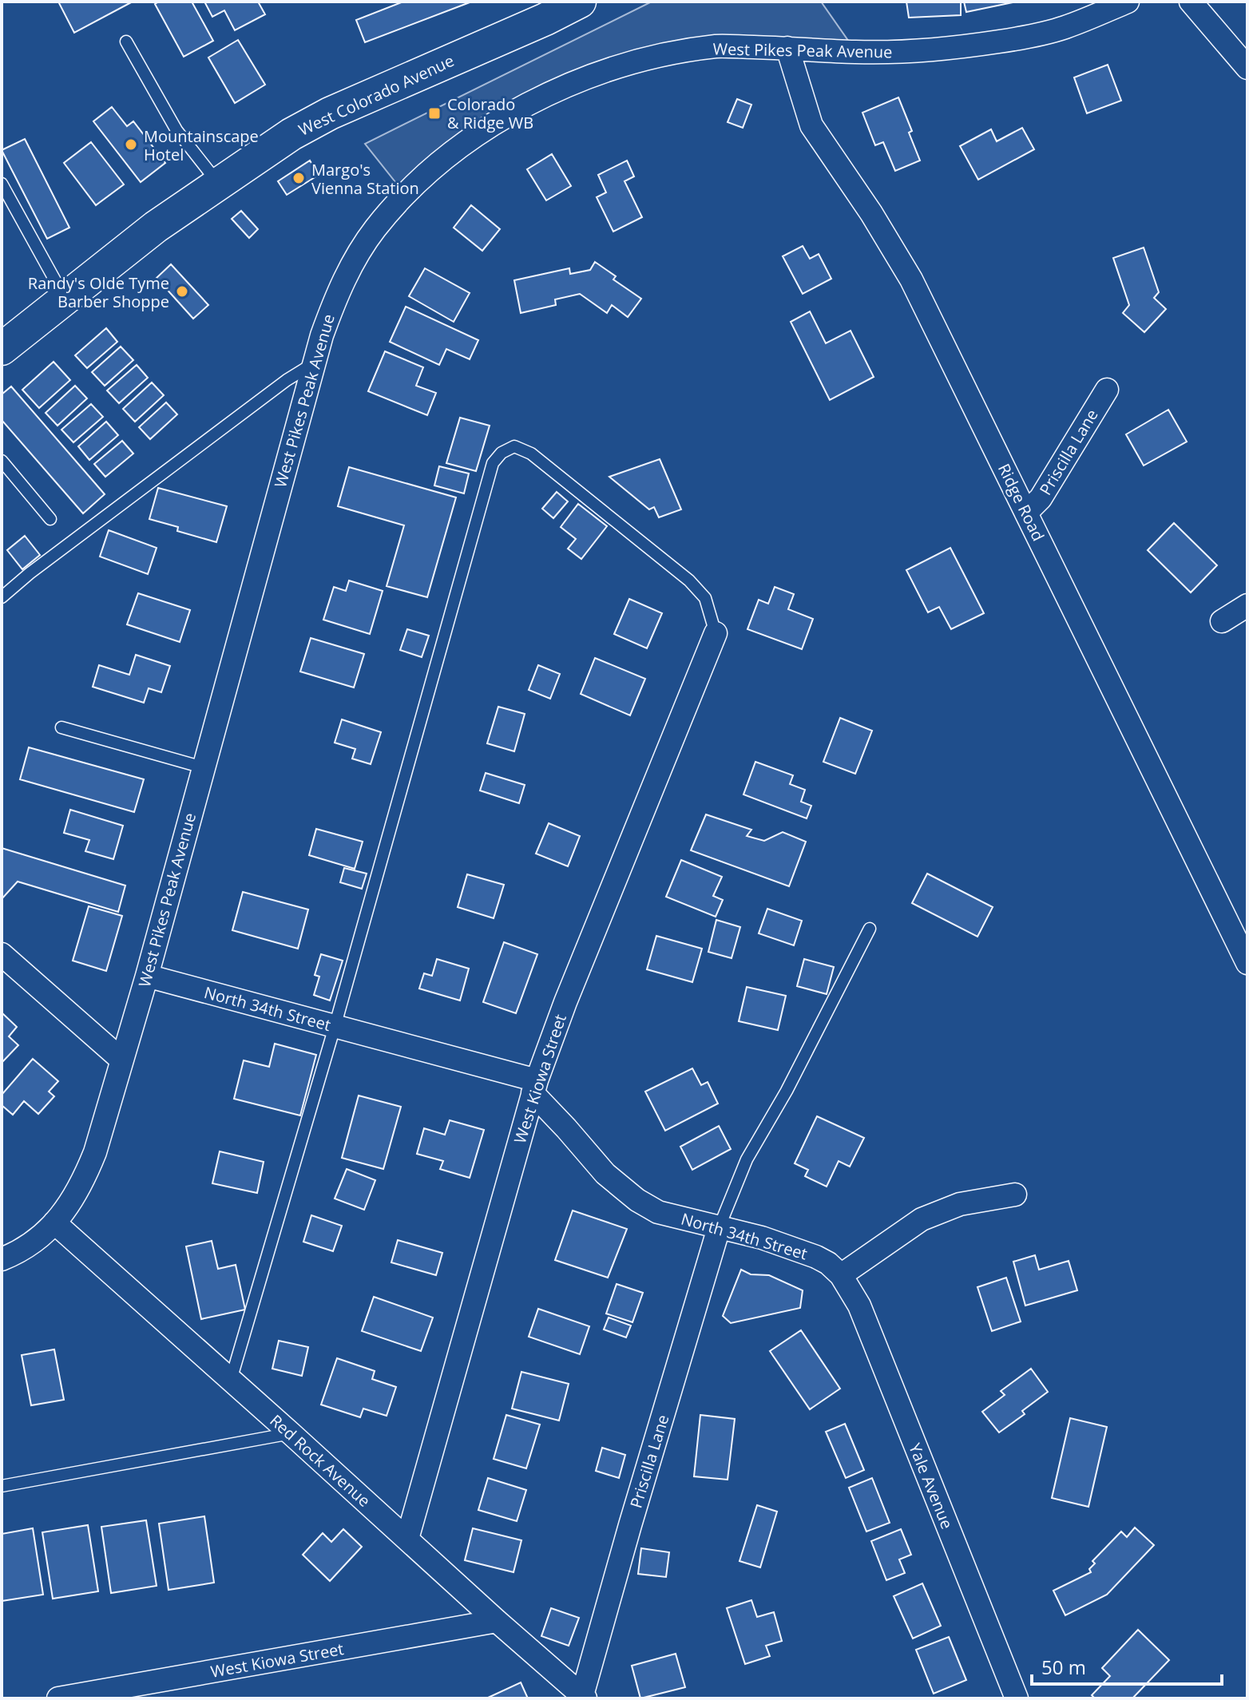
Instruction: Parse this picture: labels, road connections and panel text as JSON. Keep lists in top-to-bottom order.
{
  "streets": {
    "main road": ["West Colorado Avenue"],
    "street": [
      "West Pikes Peak Avenue",
      "Priscilla Lane",
      "Ridge Road",
      "North 34th Street",
      "West Kiowa Street",
      "Red Rock Avenue",
      "Yale Avenue"
    ]
  },
  "crossings": [
    ["West Pikes Peak Avenue", "Ridge Road"],
    ["West Pikes Peak Avenue", "North 34th Street"],
    ["West Pikes Peak Avenue", "Red Rock Avenue"],
    ["Priscilla Lane", "Ridge Road"],
    ["Priscilla Lane", "North 34th Street"],
    ["Priscilla Lane", "Red Rock Avenue"],
    ["North 34th Street", "West Kiowa Street"],
    ["North 34th Street", "Yale Avenue"],
    ["West Kiowa Street", "Red Rock Avenue"]
  ],
  "places": {
    "transit": ["Colorado & Ridge WB"],
    "other": ["Mountainscape Hotel", "Margo's Vienna Station", "Randy's Olde Tyme Barber Shoppe"]
  },
  "scale_bar": "50 m"
}
